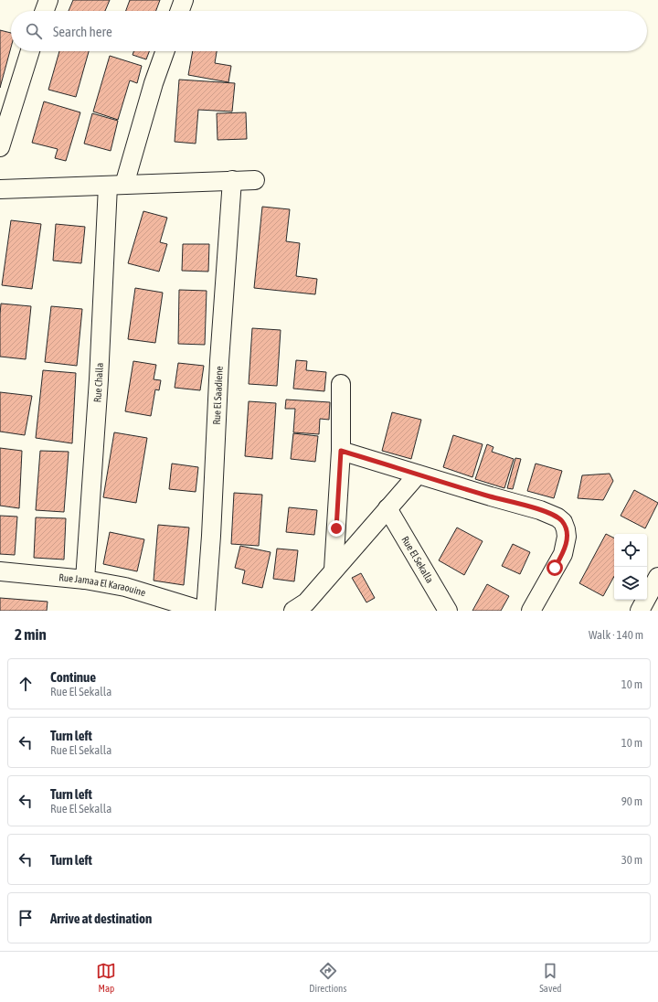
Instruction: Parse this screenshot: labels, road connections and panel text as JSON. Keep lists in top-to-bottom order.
{
  "streets": {
    "street": [
      "Rue Challa",
      "Rue El Saadiene",
      "Rue El Sekalla",
      "Rue Jamaa El Karaouine"
    ]
  },
  "crossings": [
    ["Rue Challa", "Rue Jamaa El Karaouine"],
    ["Rue El Saadiene", "Rue Jamaa El Karaouine"]
  ],
  "page": {
    "search": "Search here",
    "heading": ["2 min", "Walk · 140 m"],
    "list": [
      ["Continue", "Rue El Sekalla", "10 m"],
      ["Turn left", "Rue El Sekalla", "10 m"],
      ["Turn left", "Rue El Sekalla", "90 m"],
      ["Turn left", "30 m"],
      "Arrive at destination"
    ],
    "nav": ["Map", "Directions", "Saved"]
  }
}
